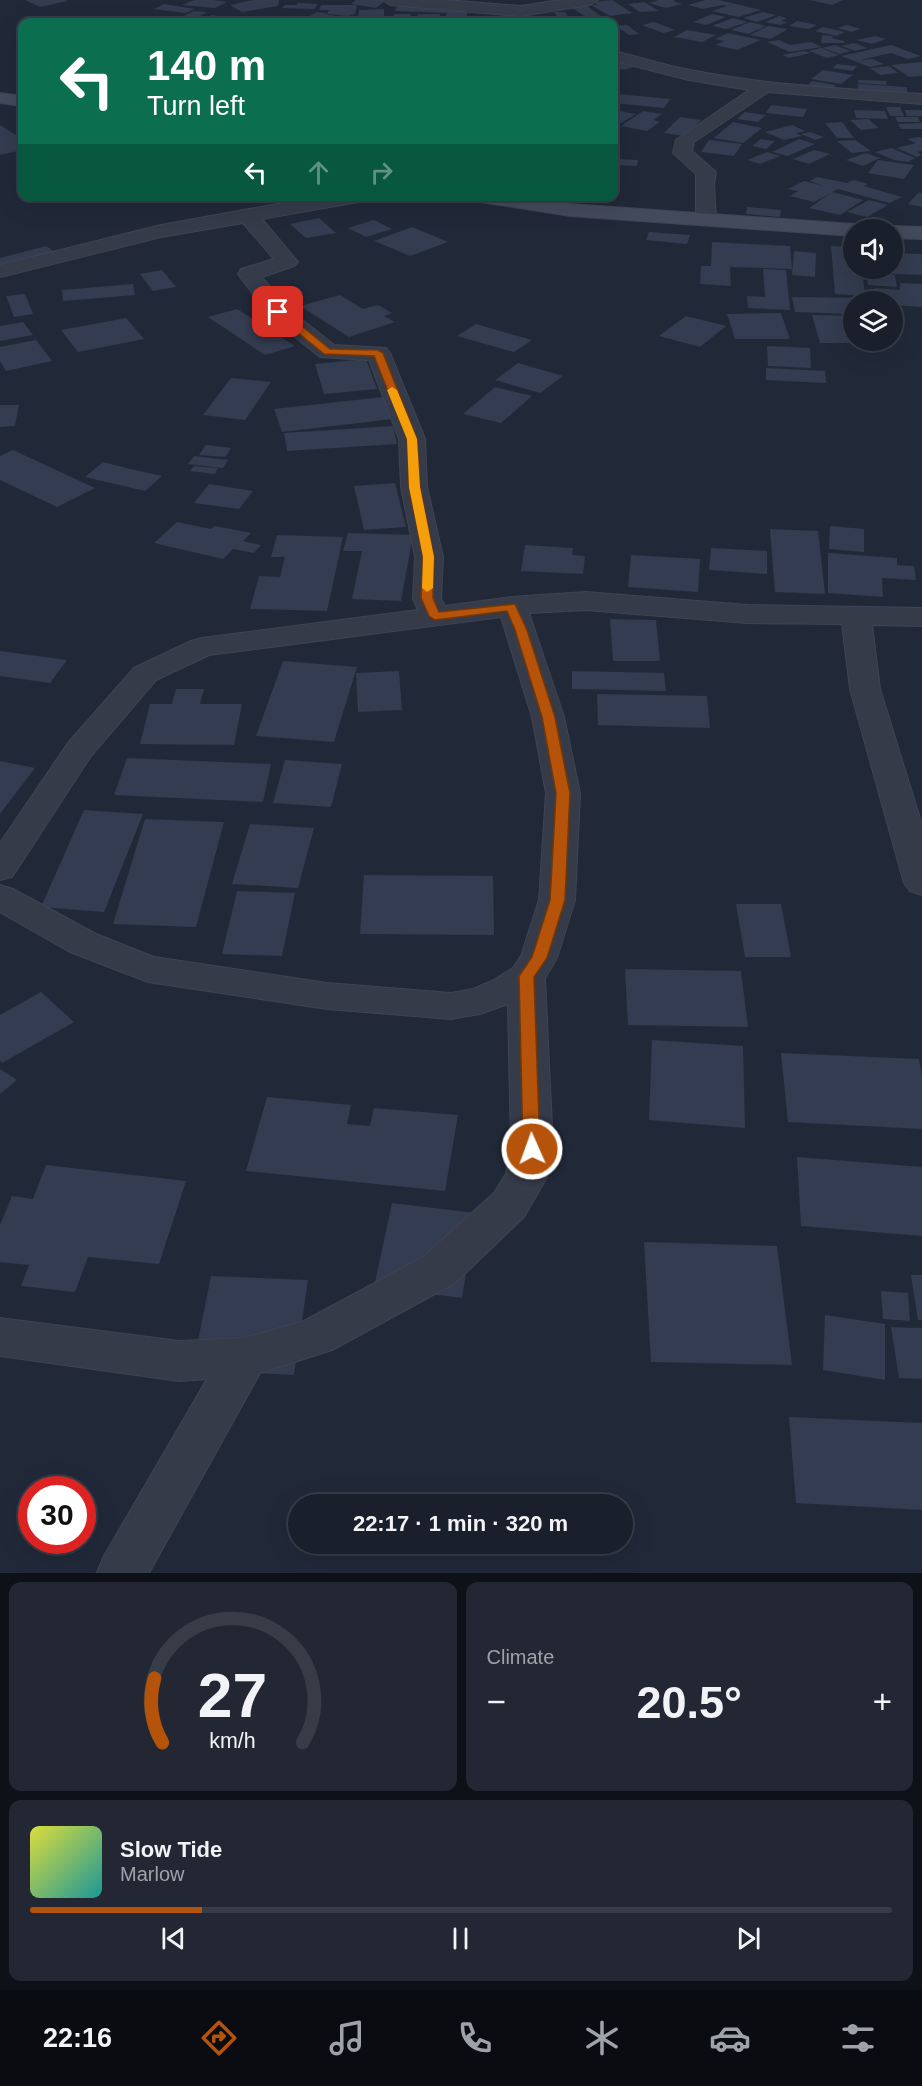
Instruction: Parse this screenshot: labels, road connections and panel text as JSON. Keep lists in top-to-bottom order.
{
  "page": {
    "turn": ["140 m", "Turn left"],
    "limit": "30",
    "trip": "22:17 · 1 min · 320 m",
    "tile": "Climate",
    "heat": ["−", "20.5°", "+"],
    "song": ["Slow Tide", "Marlow"],
    "tabs": "22:16",
    "gauge": ["27", "km/h"]
  }
}
